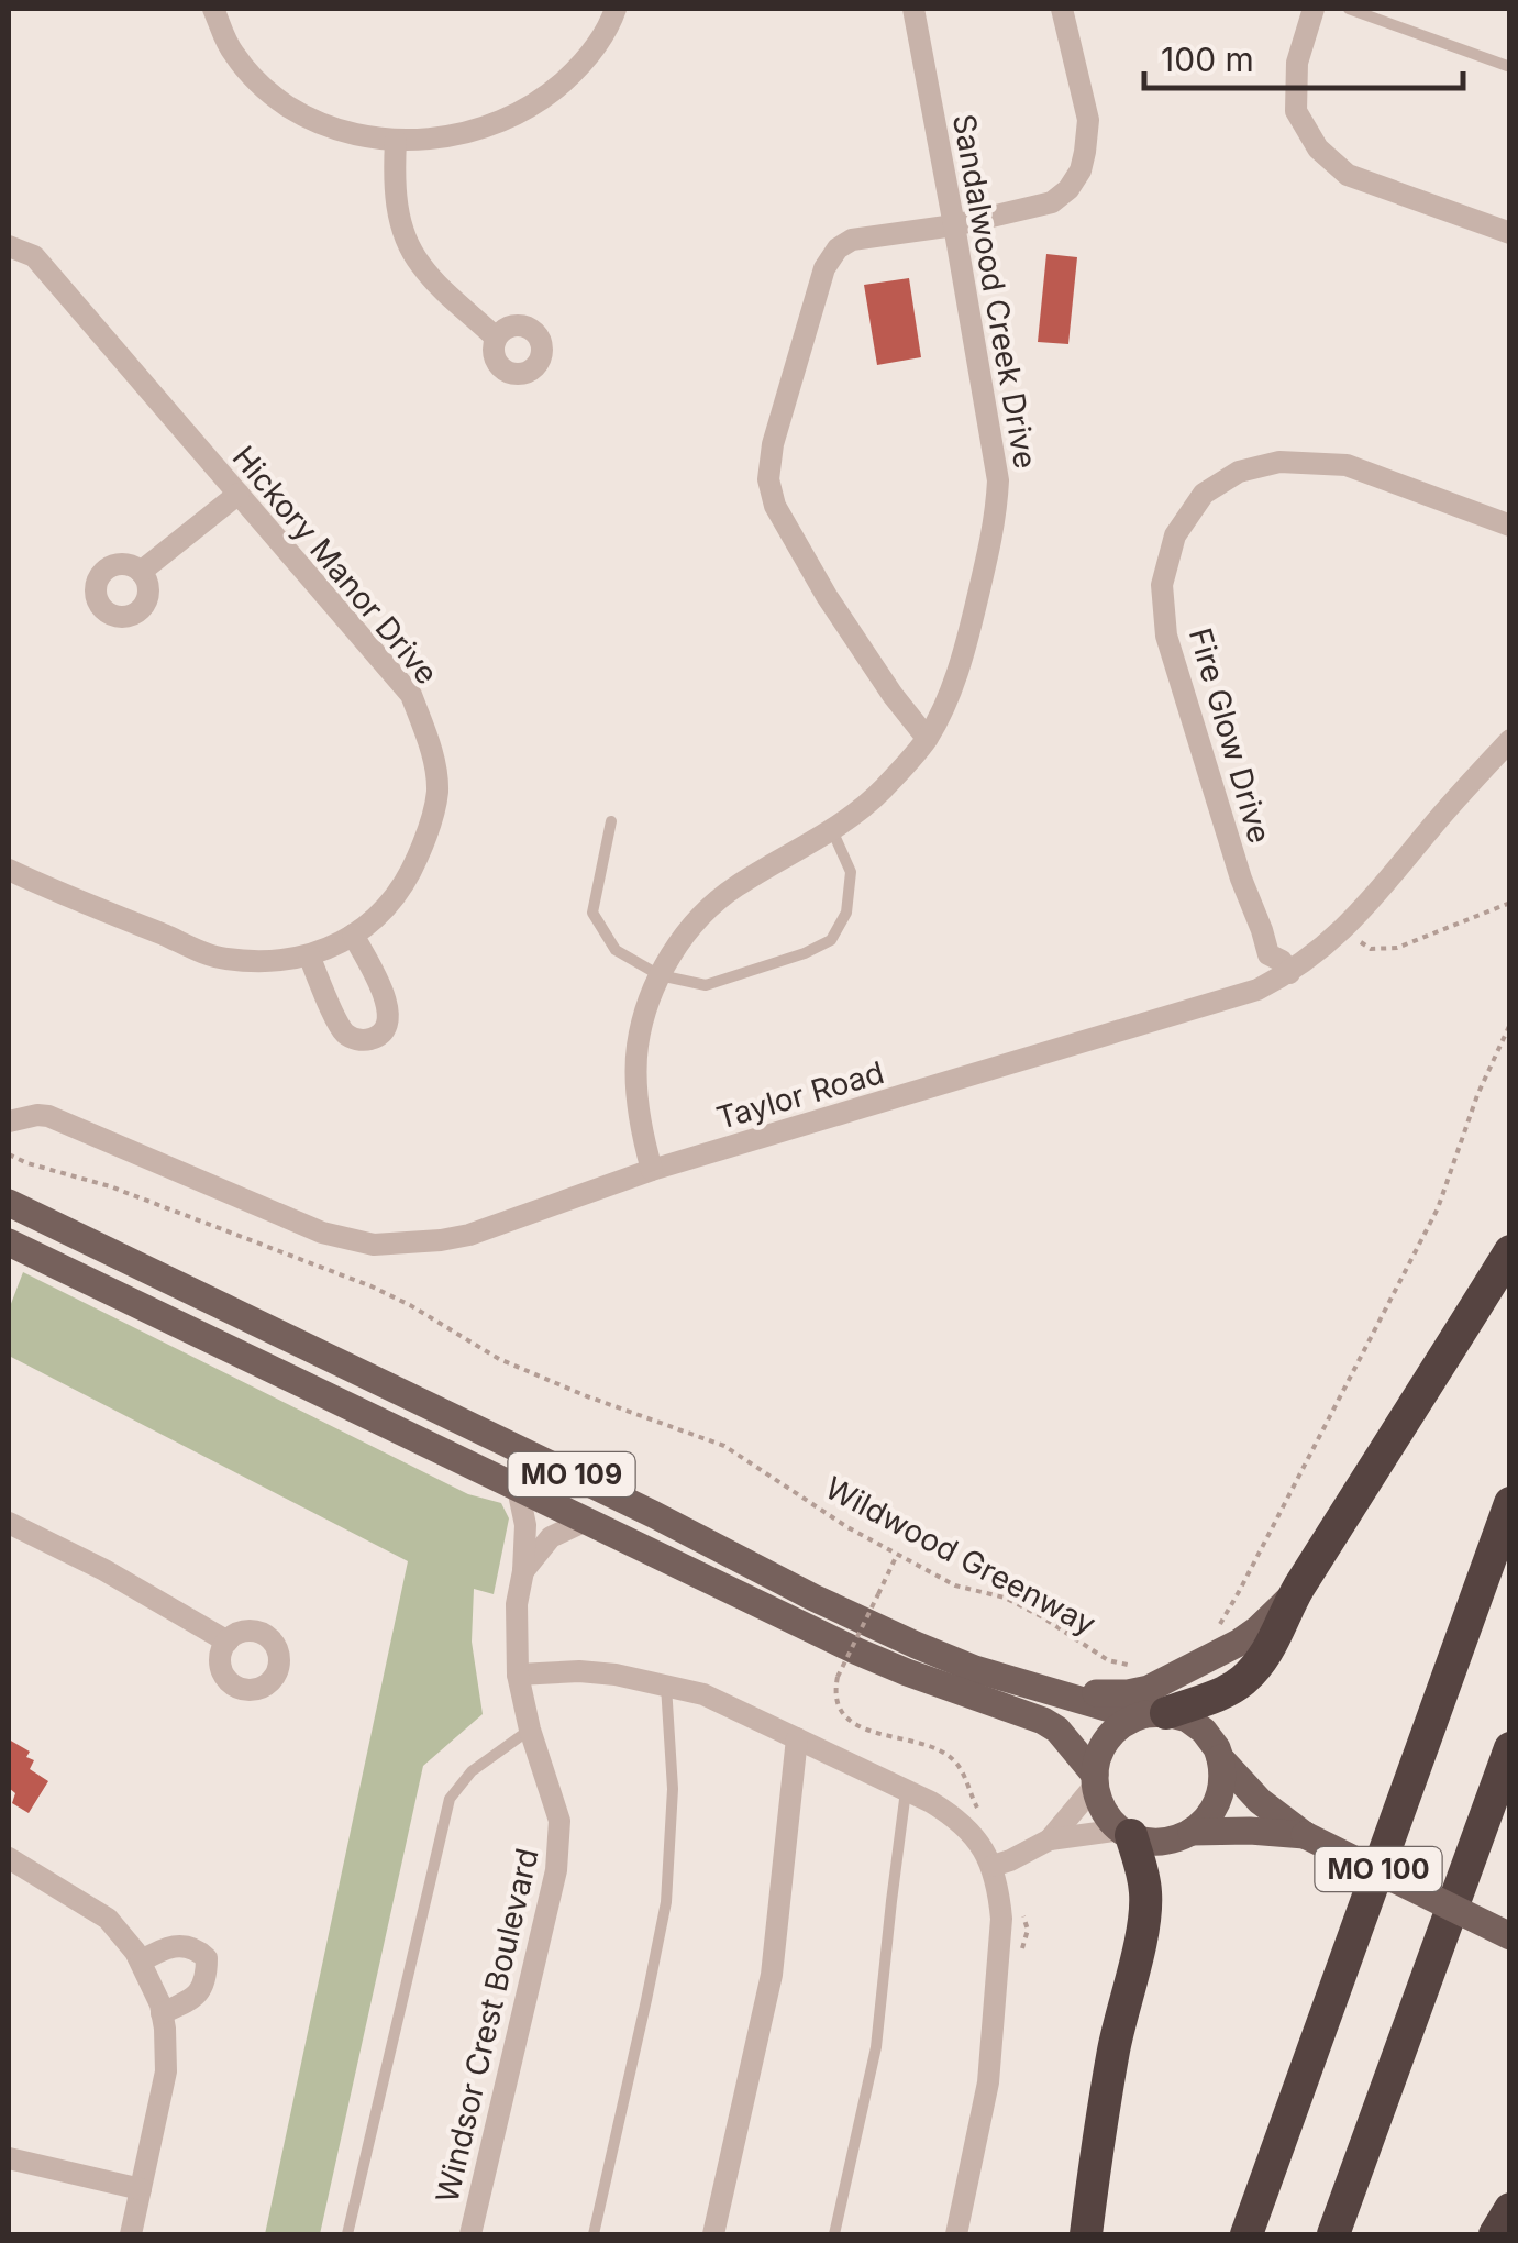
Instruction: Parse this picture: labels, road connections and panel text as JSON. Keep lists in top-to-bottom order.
{
  "streets": {
    "highway": ["MO 100"],
    "main road": ["MO 109"],
    "street": [
      "Sandalwood Creek Drive",
      "Hickory Manor Drive",
      "Fire Glow Drive",
      "Taylor Road",
      "Windsor Crest Boulevard"
    ],
    "path": ["Wildwood Greenway"]
  },
  "crossings": [
    ["Sandalwood Creek Drive", "Taylor Road"],
    ["Fire Glow Drive", "Taylor Road"],
    ["MO 109", "Windsor Crest Boulevard"]
  ],
  "scale_bar": "100 m"
}
